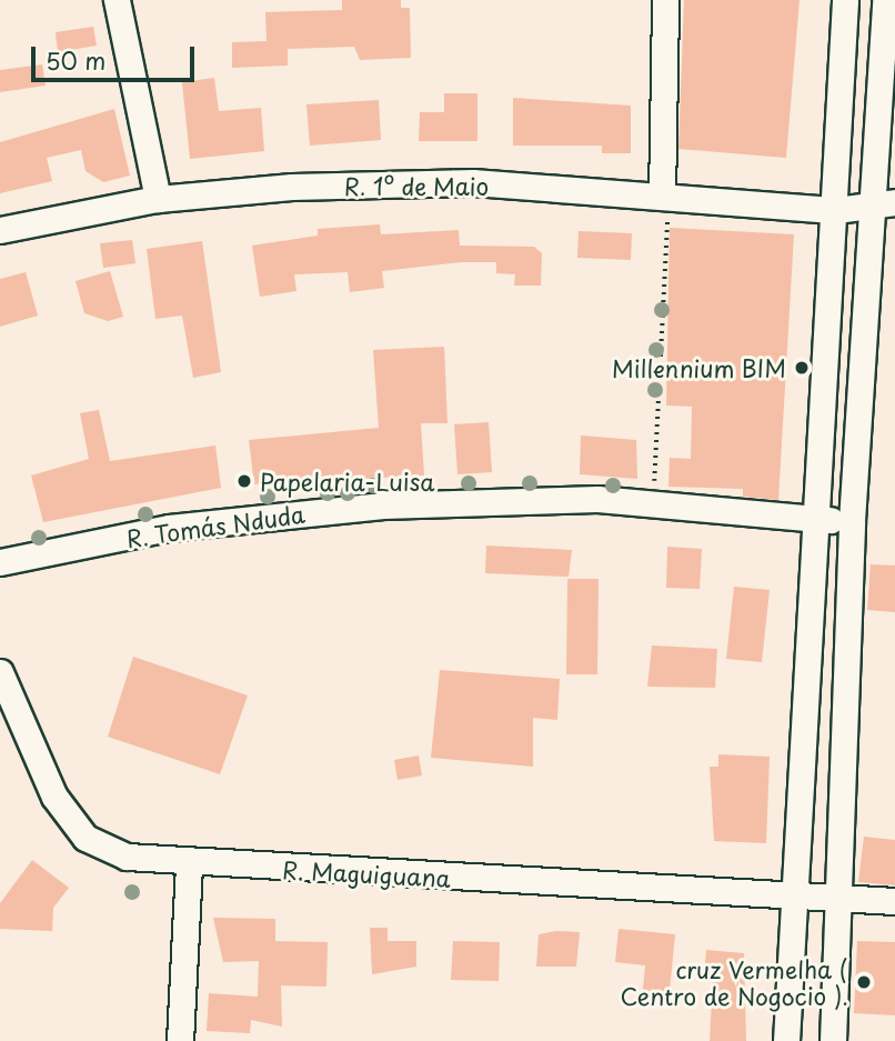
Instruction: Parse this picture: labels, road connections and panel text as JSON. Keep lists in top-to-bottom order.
{
  "streets": {
    "street": ["R. 1º de Maio", "R. Tomás Nduda", "R. Maguiguana"]
  },
  "places": ["Millennium BIM", "Papelaria-Luisa", "cruz Vermelha ( Centro de Nogocio )."],
  "scale_bar": "50 m"
}
